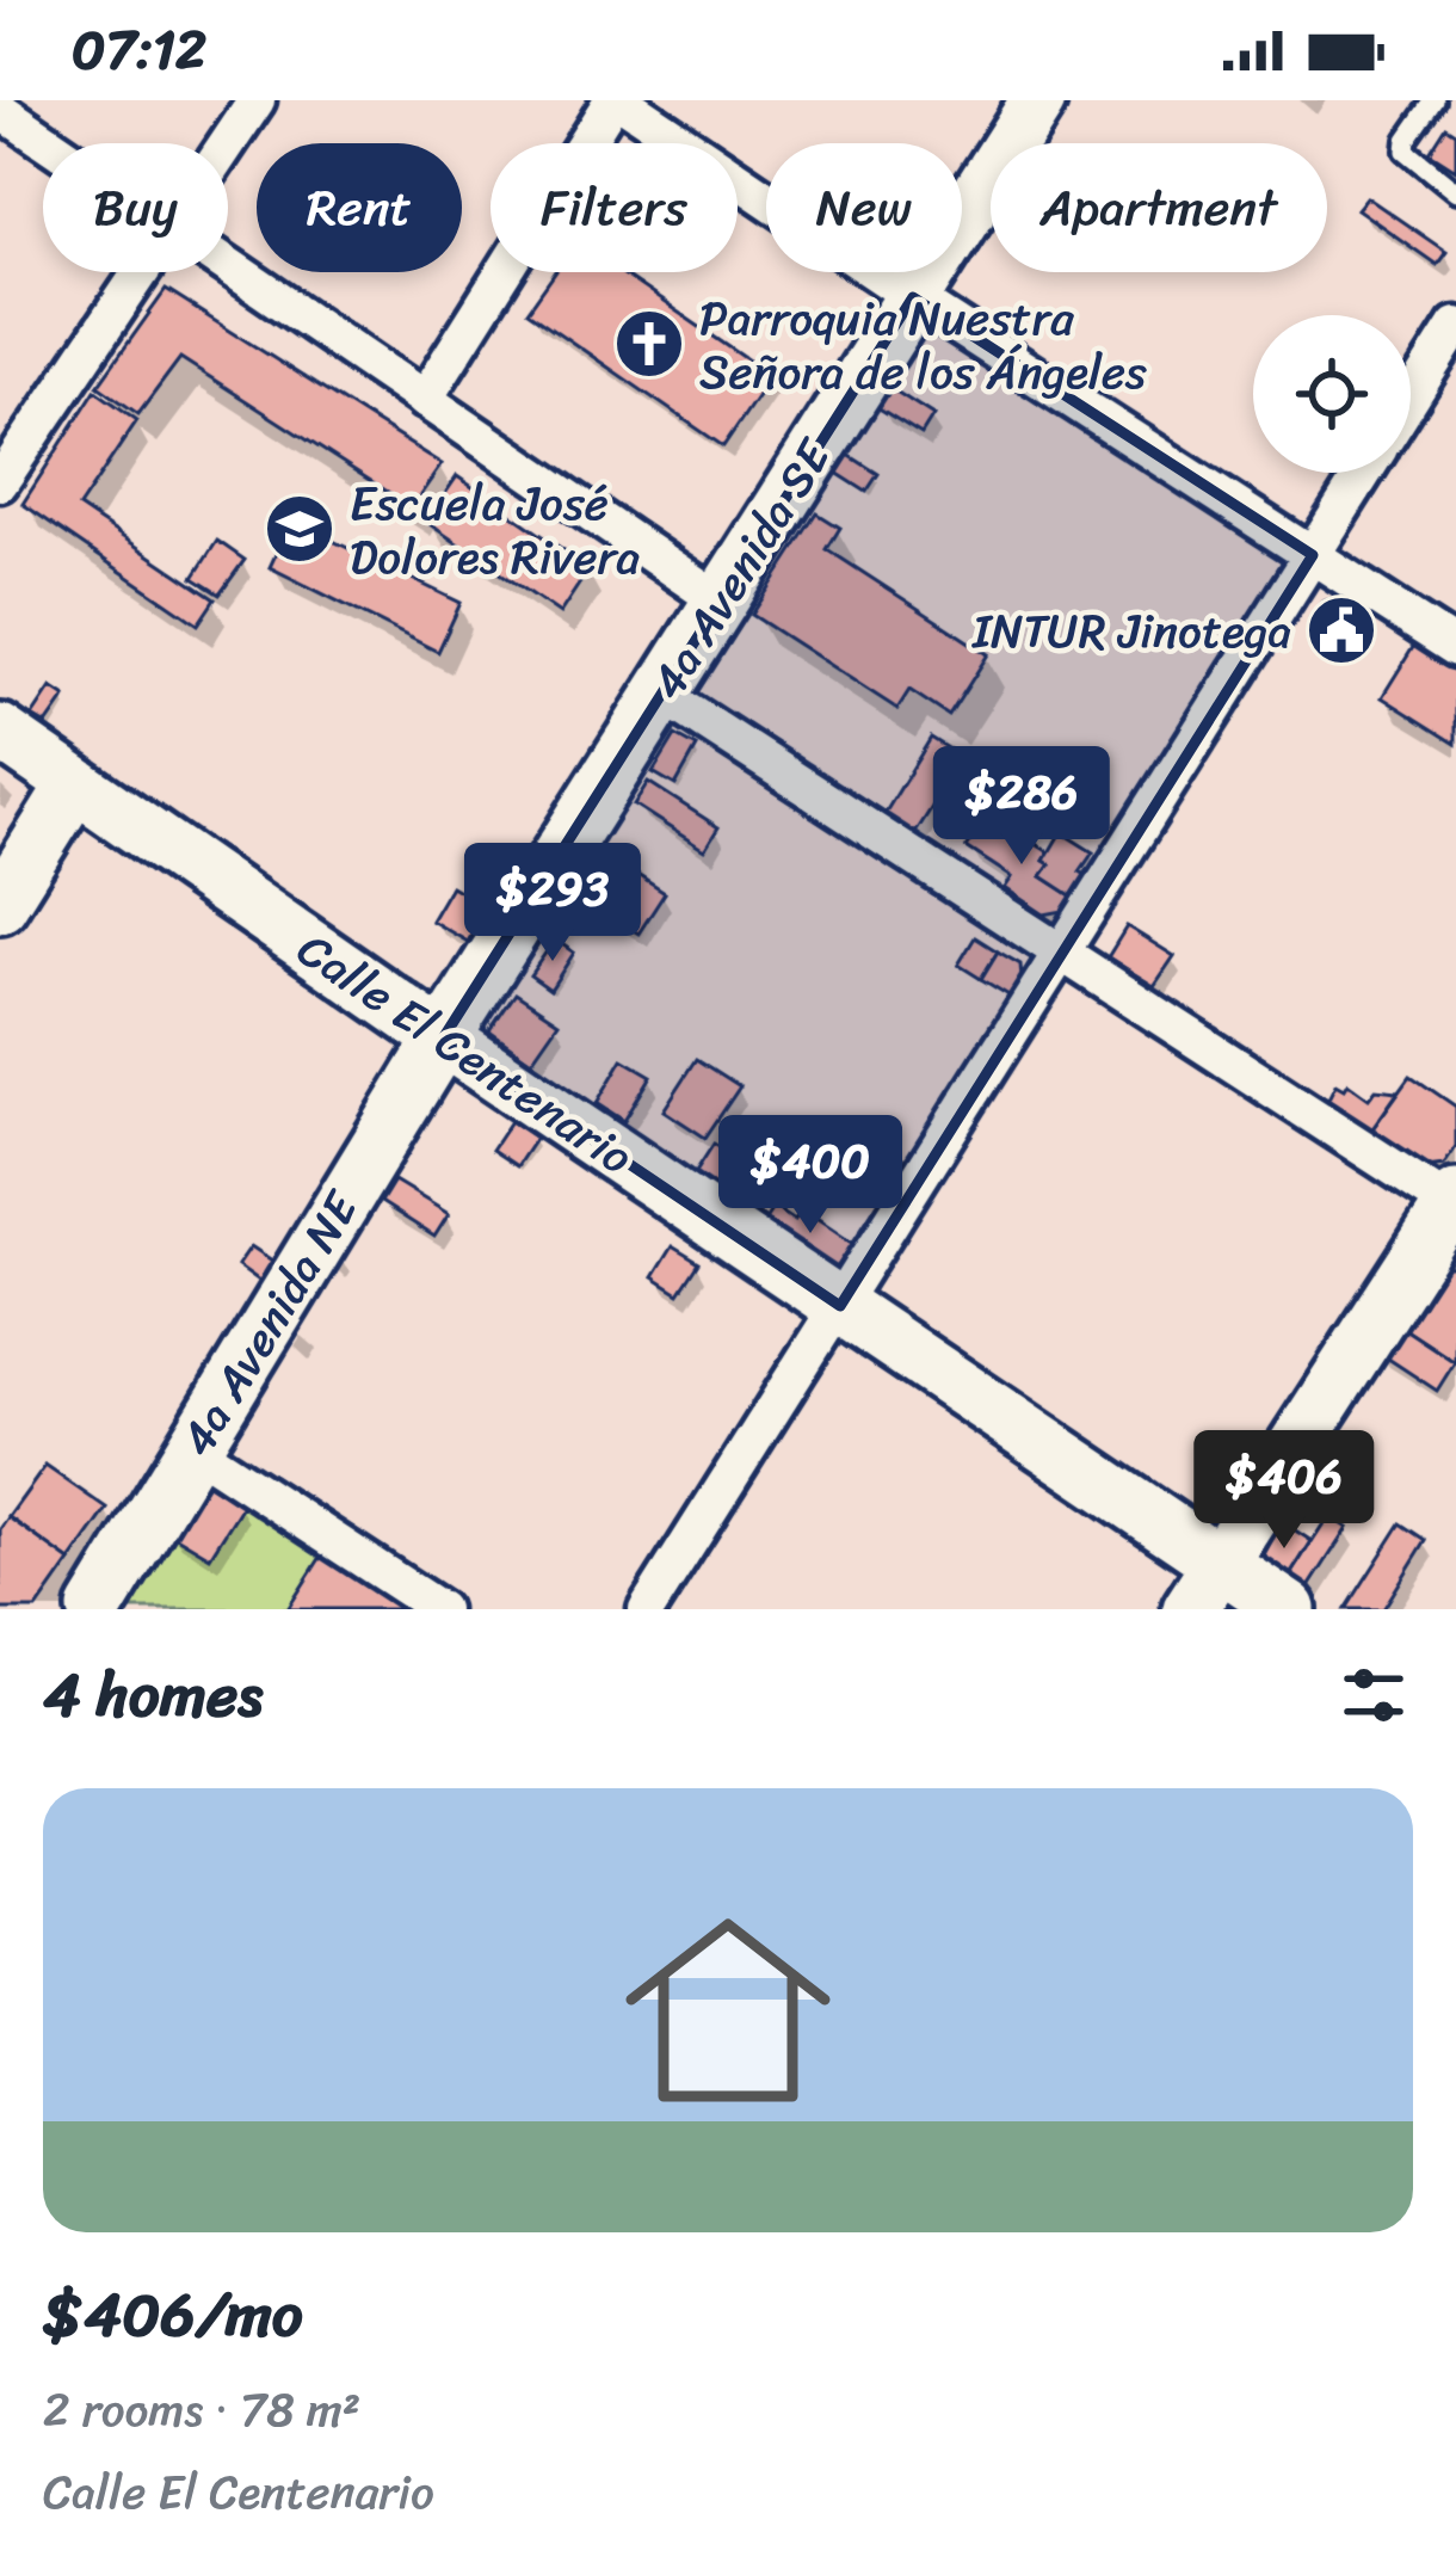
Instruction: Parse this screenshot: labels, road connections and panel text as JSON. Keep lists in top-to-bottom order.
{
  "streets": {
    "street": ["4a Avenida SE", "Calle El Centenario", "4a Avenida NE"]
  },
  "crossings": [
    ["4a Avenida SE", "Calle El Centenario"],
    ["4a Avenida SE", "4a Avenida NE"],
    ["Calle El Centenario", "4a Avenida NE"]
  ],
  "places": {
    "church": ["Parroquia Nuestra Señora de los Ángeles"],
    "school or university": ["Escuela José Dolores Rivera"],
    "public building": ["INTUR Jinotega"]
  },
  "page": {
    "status": "07:12",
    "chip": [
      "Buy",
      "Rent",
      "Filters",
      "New",
      "Apartment"
    ],
    "price": [
      "$286",
      "$293",
      "$400",
      "$406"
    ],
    "heading": "4 homes",
    "list": [
      {
        "name": "$406/mo",
        "note": "2 rooms · 78 m² · Calle El Centenario"
      }
    ]
  }
}
